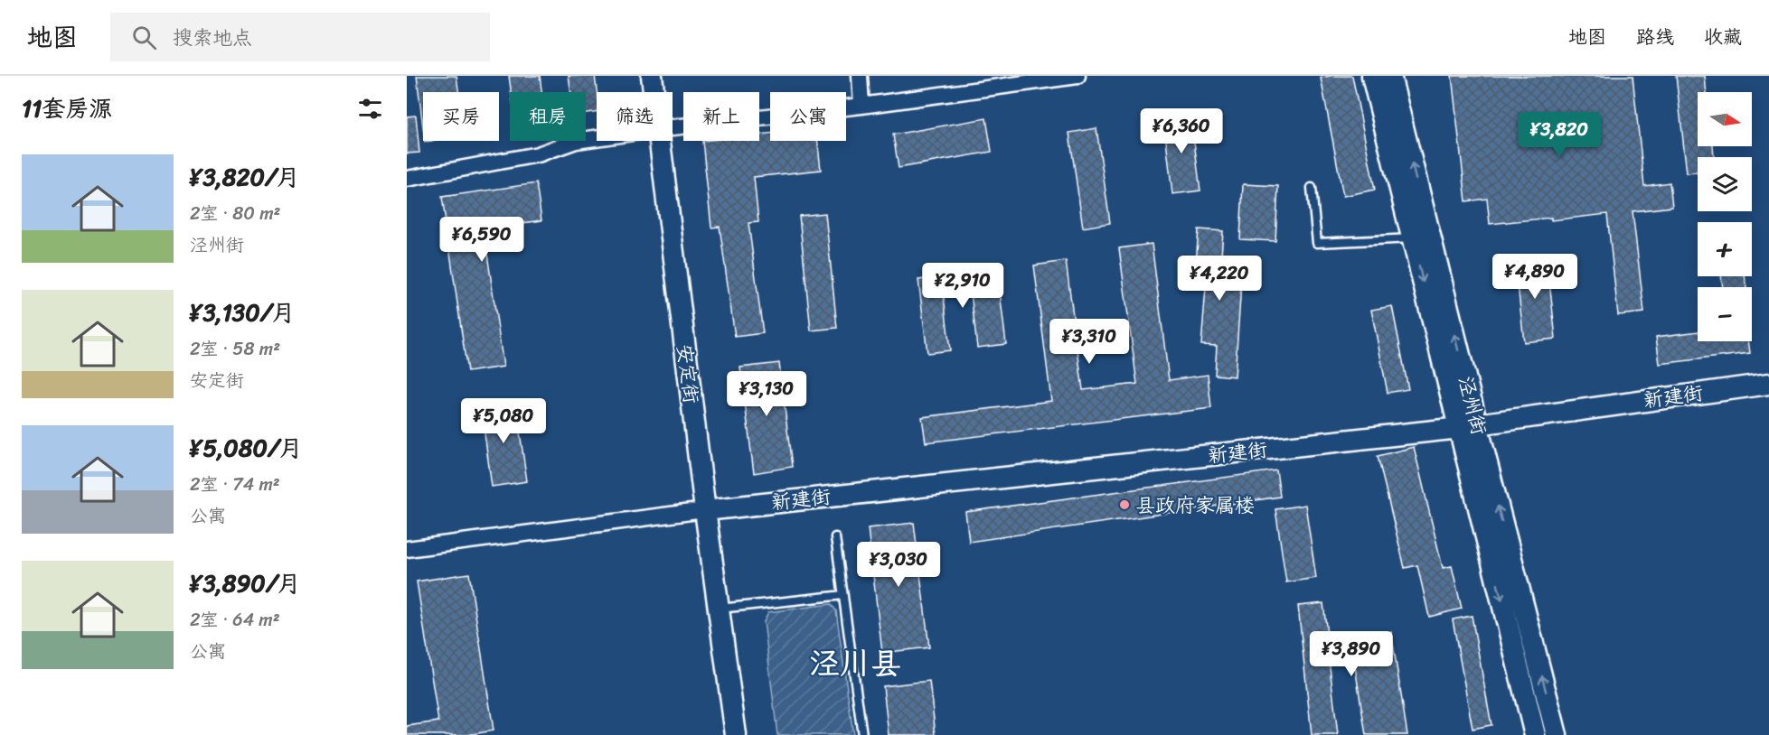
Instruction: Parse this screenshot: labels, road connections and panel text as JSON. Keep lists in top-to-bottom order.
{
  "streets": {
    "street": ["安定街", "新建街", "泾州街"]
  },
  "crossings": [
    ["安定街", "新建街"],
    ["新建街", "泾州街"]
  ],
  "districts": ["泾川县"],
  "places": ["县政府家属楼"],
  "north": "right",
  "page": {
    "header": "地图",
    "search": "搜索地点",
    "nav": ["地图", "路线", "收藏"],
    "heading": "11套房源",
    "map_buttons": ["+", "−"],
    "chip": [
      "买房",
      "租房",
      "筛选",
      "新上",
      "公寓"
    ],
    "price": [
      "¥6,360",
      "¥3,820",
      "¥6,590",
      "¥4,890",
      "¥4,220",
      "¥2,910",
      "¥3,310",
      "¥3,130",
      "¥5,080",
      "¥3,030",
      "¥3,890"
    ],
    "list": [
      {
        "name": "¥3,820/月",
        "note": "2室 · 80 m² · 泾州街"
      },
      {
        "name": "¥3,130/月",
        "note": "2室 · 58 m² · 安定街"
      },
      {
        "name": "¥5,080/月",
        "note": "2室 · 74 m² · 公寓"
      },
      {
        "name": "¥3,890/月",
        "note": "2室 · 64 m² · 公寓"
      }
    ]
  }
}
